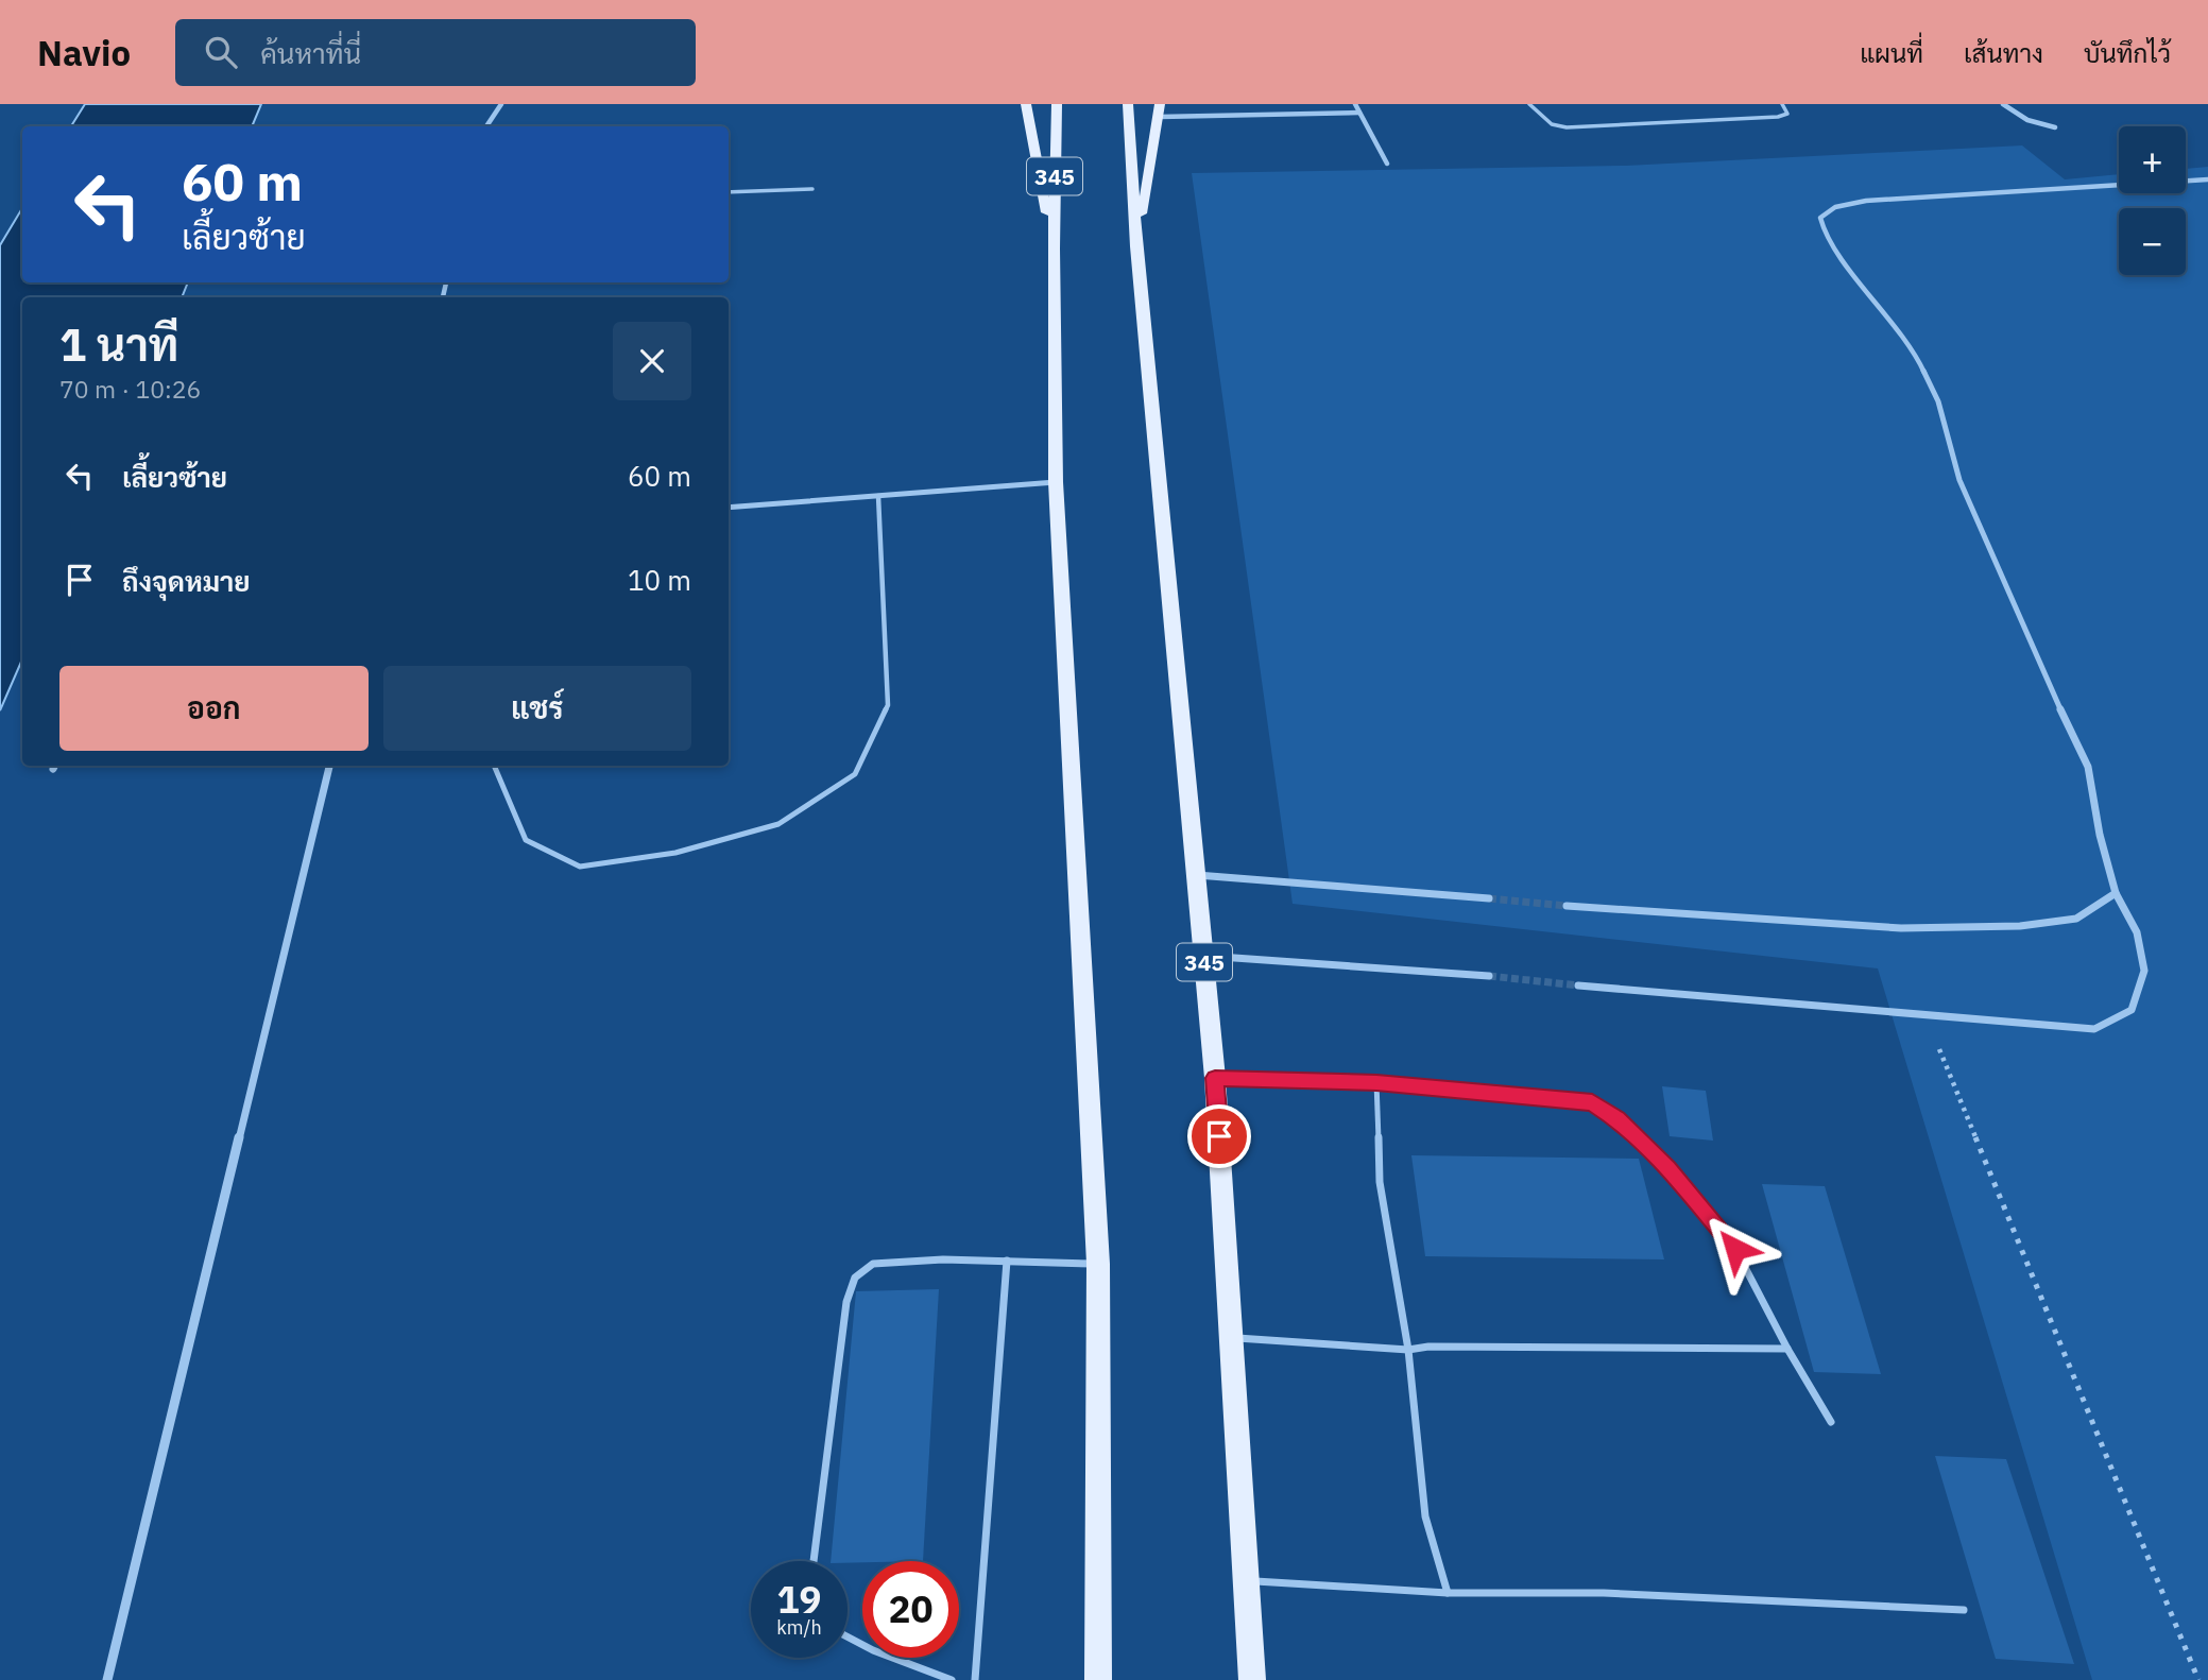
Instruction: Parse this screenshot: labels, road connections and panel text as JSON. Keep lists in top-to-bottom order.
{
  "streets": {
    "main road": ["345"]
  },
  "page": {
    "header": "Navio",
    "search": "ค้นหาที่นี่",
    "nav": ["แผนที่", "เส้นทาง", "บันทึกไว้"],
    "map_buttons": ["+", "−"],
    "turn": ["60 m", "เลี้ยวซ้าย"],
    "heading": ["1 นาที", "70 m · 10:26"],
    "list": [
      {
        "name": "เลี้ยวซ้าย",
        "value": "60 m"
      },
      {
        "name": "ถึงจุดหมาย",
        "value": "10 m"
      }
    ],
    "buttons": ["ออก", "แชร์"],
    "speed": "19 km/h",
    "limit": "20"
  }
}
